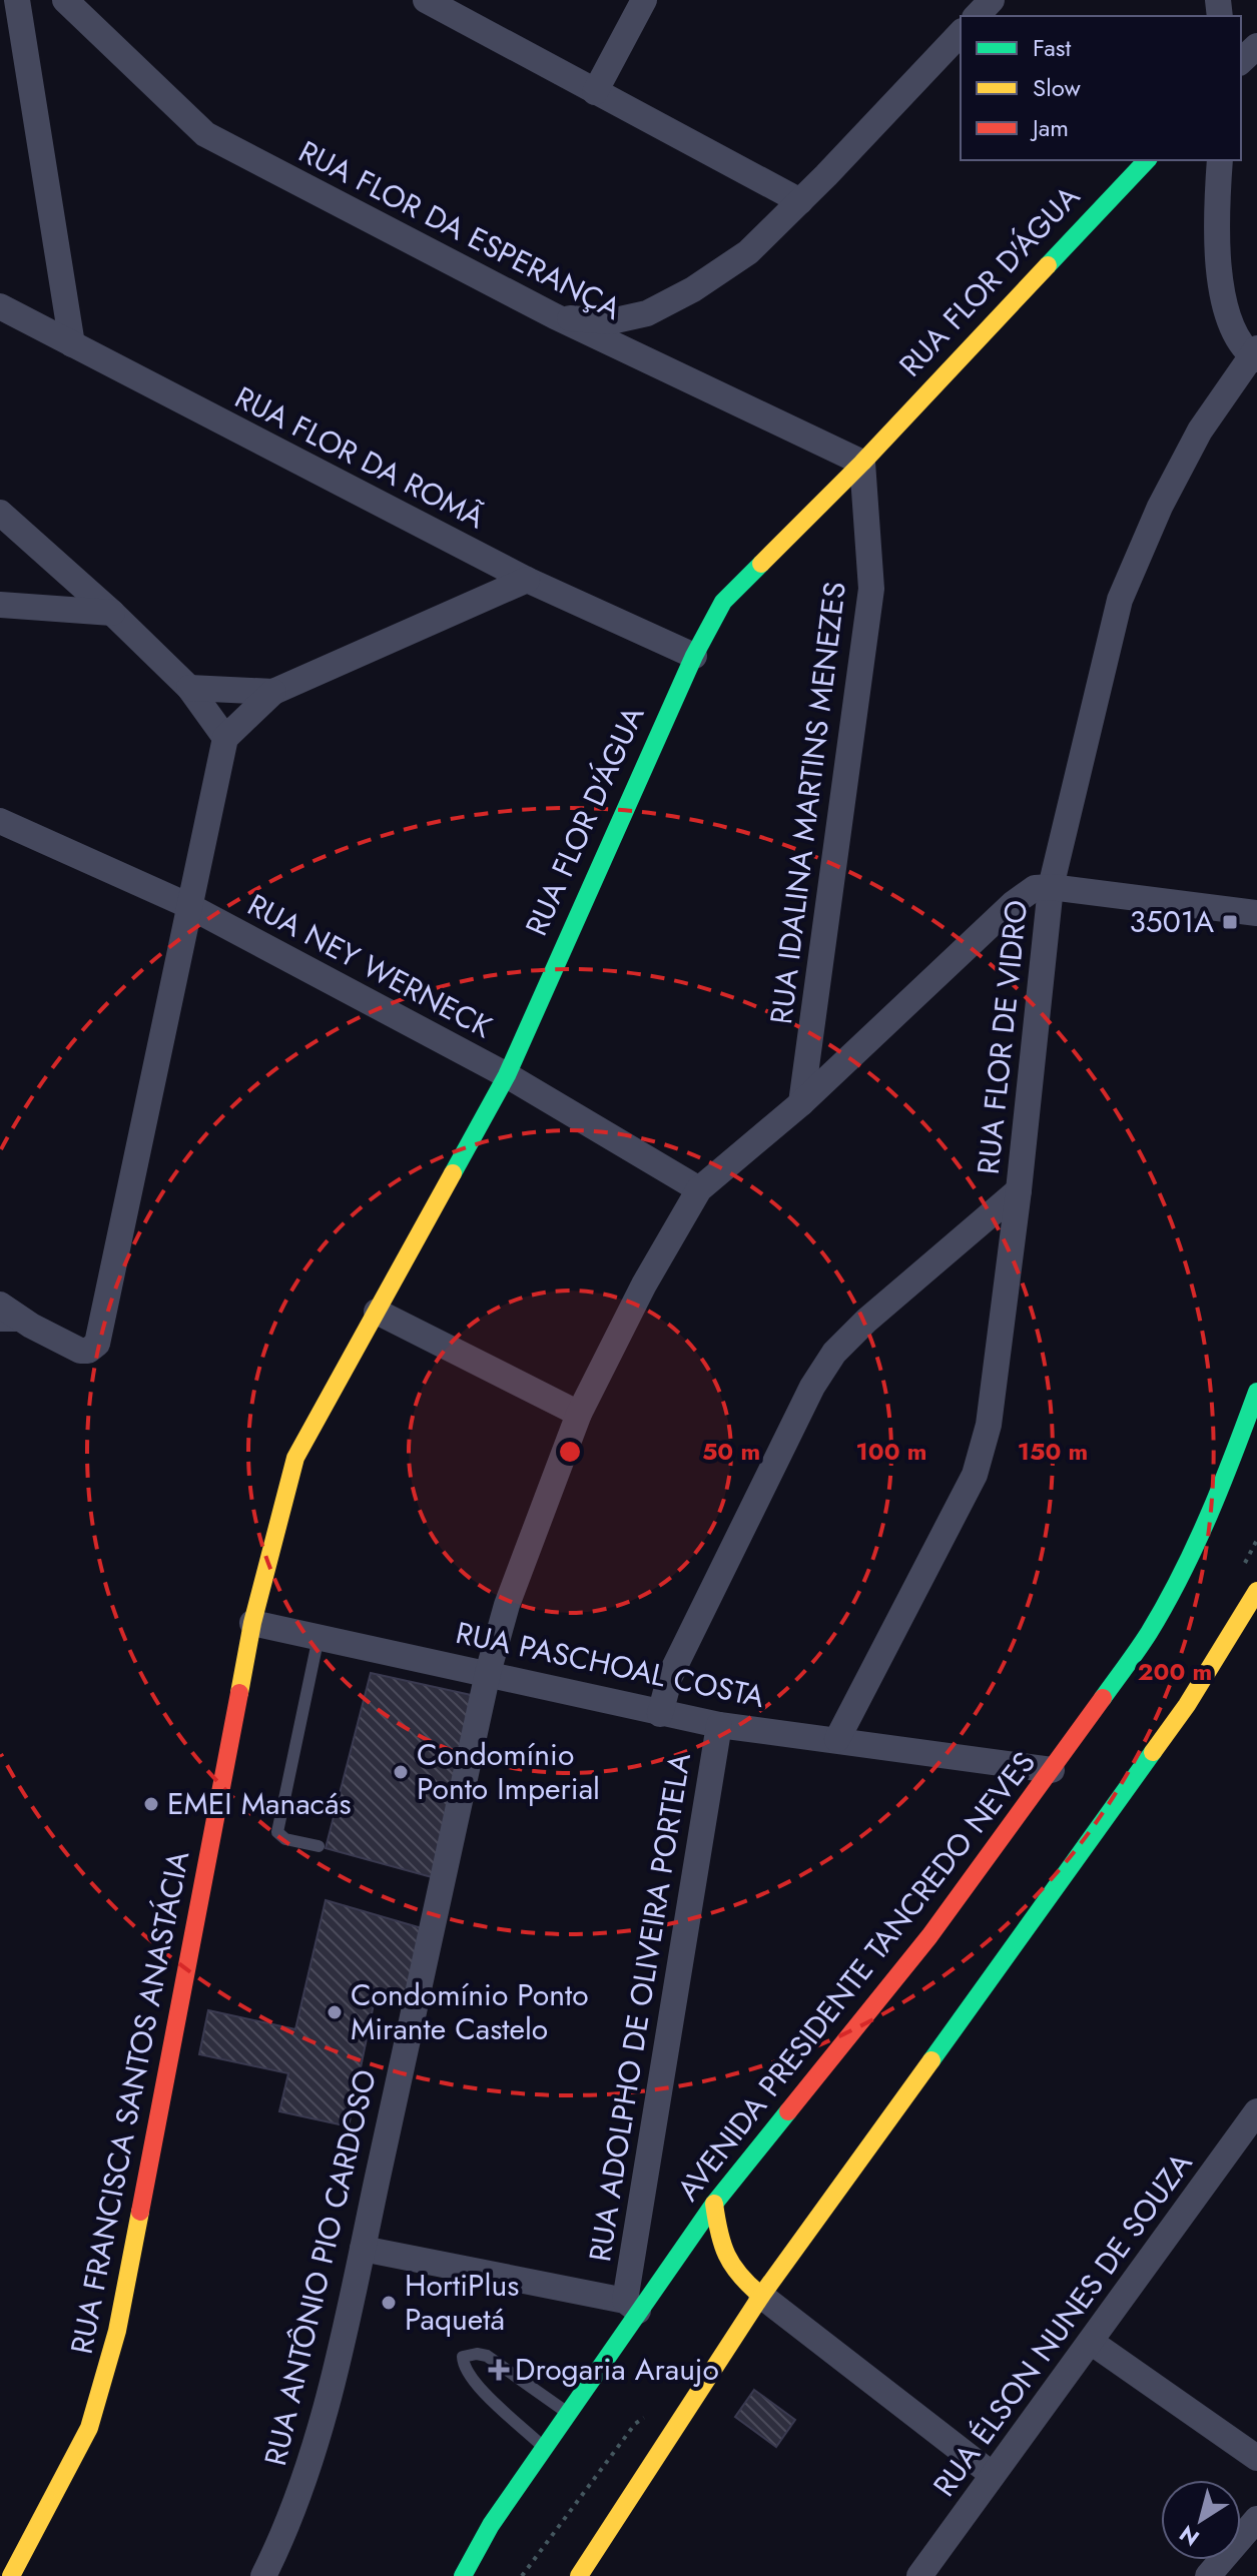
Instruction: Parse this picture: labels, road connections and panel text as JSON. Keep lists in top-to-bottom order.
{
  "streets": {
    "main road": ["RUA FLOR D'ÁGUA", "AVENIDA PRESIDENTE TANCREDO NEVES", "RUA FRANCISCA SANTOS ANASTÁCIA"],
    "street": [
      "RUA FLOR DA ESPERANÇA",
      "RUA FLOR DA ROMÃ",
      "RUA IDALINA MARTINS MENEZES",
      "RUA NEY WERNECK",
      "RUA FLOR DE VIDRO",
      "RUA PASCHOAL COSTA",
      "RUA ADOLPHO DE OLIVEIRA PORTELA",
      "RUA ANTÔNIO PIO CARDOSO",
      "RUA ÉLSON NUNES DE SOUZA"
    ]
  },
  "crossings": [
    ["RUA FLOR DA ESPERANÇA", "RUA FLOR D'ÁGUA"],
    ["RUA FLOR DA ESPERANÇA", "RUA IDALINA MARTINS MENEZES"],
    ["RUA FLOR D'ÁGUA", "RUA FLOR DA ROMÃ"],
    ["RUA FLOR D'ÁGUA", "RUA IDALINA MARTINS MENEZES"],
    ["RUA FLOR D'ÁGUA", "RUA NEY WERNECK"],
    ["RUA FLOR D'ÁGUA", "RUA PASCHOAL COSTA"],
    ["RUA FLOR D'ÁGUA", "RUA FRANCISCA SANTOS ANASTÁCIA"],
    ["RUA IDALINA MARTINS MENEZES", "RUA ANTÔNIO PIO CARDOSO"],
    ["RUA NEY WERNECK", "RUA ANTÔNIO PIO CARDOSO"],
    ["RUA FLOR DE VIDRO", "RUA PASCHOAL COSTA"],
    ["RUA FLOR DE VIDRO", "RUA ANTÔNIO PIO CARDOSO"],
    ["RUA PASCHOAL COSTA", "AVENIDA PRESIDENTE TANCREDO NEVES"],
    ["RUA PASCHOAL COSTA", "RUA ADOLPHO DE OLIVEIRA PORTELA"],
    ["RUA PASCHOAL COSTA", "RUA FRANCISCA SANTOS ANASTÁCIA"],
    ["RUA PASCHOAL COSTA", "RUA ANTÔNIO PIO CARDOSO"],
    ["AVENIDA PRESIDENTE TANCREDO NEVES", "RUA ADOLPHO DE OLIVEIRA PORTELA"]
  ],
  "places": {
    "transit": ["3501A"],
    "other": [
      "Condomínio Ponto Imperial",
      "EMEI Manacás",
      "Condomínio Ponto Mirante Castelo",
      "HortiPlus Paquetá"
    ],
    "health": ["Drogaria Araujo"]
  },
  "legend": ["Fast", "Slow", "Jam"],
  "north": "bottom left",
  "rings": [
    "50 m",
    "100 m",
    "150 m",
    "200 m"
  ]
}
